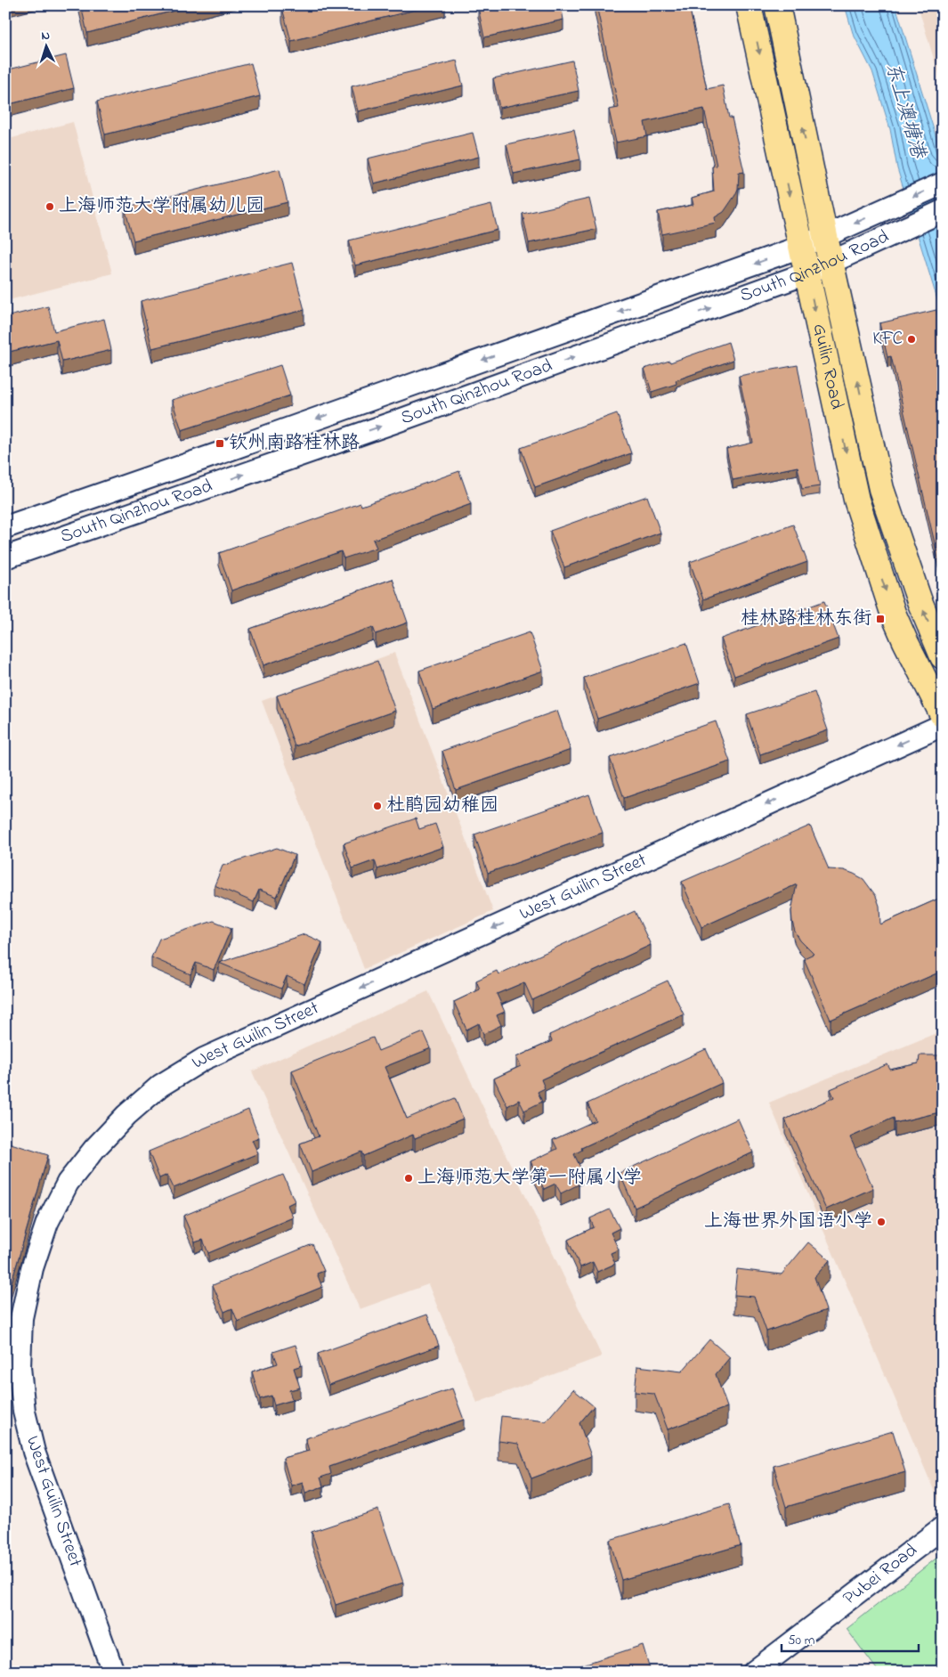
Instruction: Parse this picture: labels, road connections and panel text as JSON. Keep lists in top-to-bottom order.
{
  "streets": {
    "main road": ["Guilin Road"],
    "street": ["South Qinzhou Road", "West Guilin Street", "Pubei Road"]
  },
  "crossings": [
    ["South Qinzhou Road", "Guilin Road"]
  ],
  "one_way": ["West Guilin Street"],
  "water": ["东上澳塘港"],
  "places": {
    "other": [
      "上海师范大学附属幼儿园",
      "KFC",
      "杜鹃园幼稚园",
      "上海师范大学第一附属小学",
      "上海世界外国语小学"
    ],
    "transit": ["钦州南路桂林路", "桂林路桂林东街"]
  },
  "scale_bar": "50 m",
  "north": "top"
}
